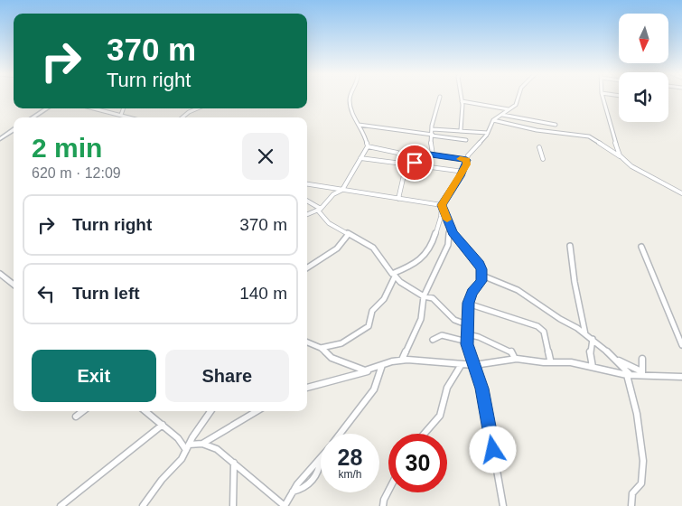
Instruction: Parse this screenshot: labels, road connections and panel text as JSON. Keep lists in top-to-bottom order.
{
  "north": "bottom",
  "page": {
    "turn": ["370 m", "Turn right"],
    "heading": ["2 min", "620 m · 12:09"],
    "list": [
      {
        "name": "Turn right",
        "value": "370 m"
      },
      {
        "name": "Turn left",
        "value": "140 m"
      }
    ],
    "buttons": ["Exit", "Share"],
    "speed": "28 km/h",
    "limit": "30"
  }
}
